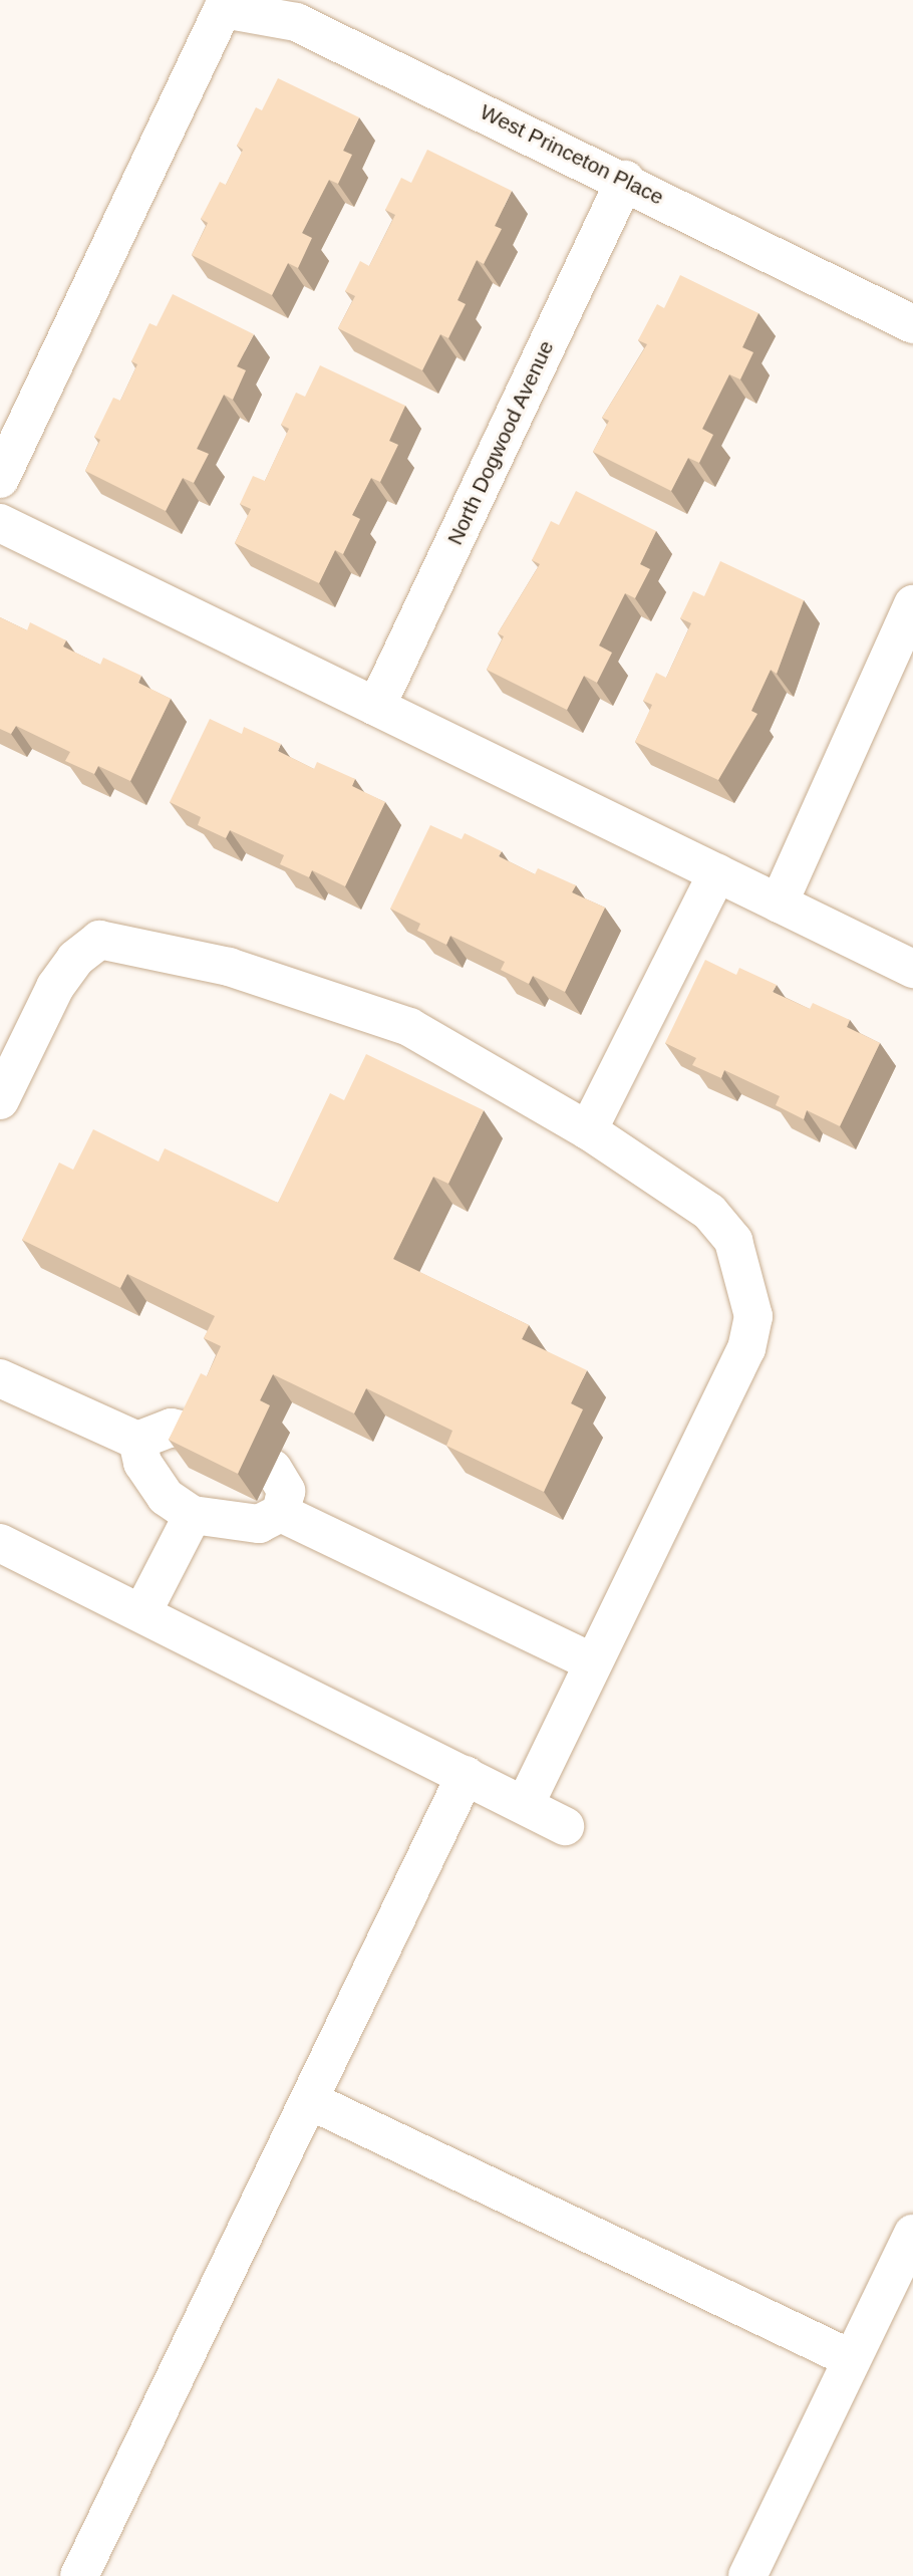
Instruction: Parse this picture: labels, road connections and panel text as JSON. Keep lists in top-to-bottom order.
{
  "streets": {
    "street": ["West Princeton Place", "North Dogwood Avenue"]
  },
  "crossings": [
    ["West Princeton Place", "North Dogwood Avenue"]
  ]
}
